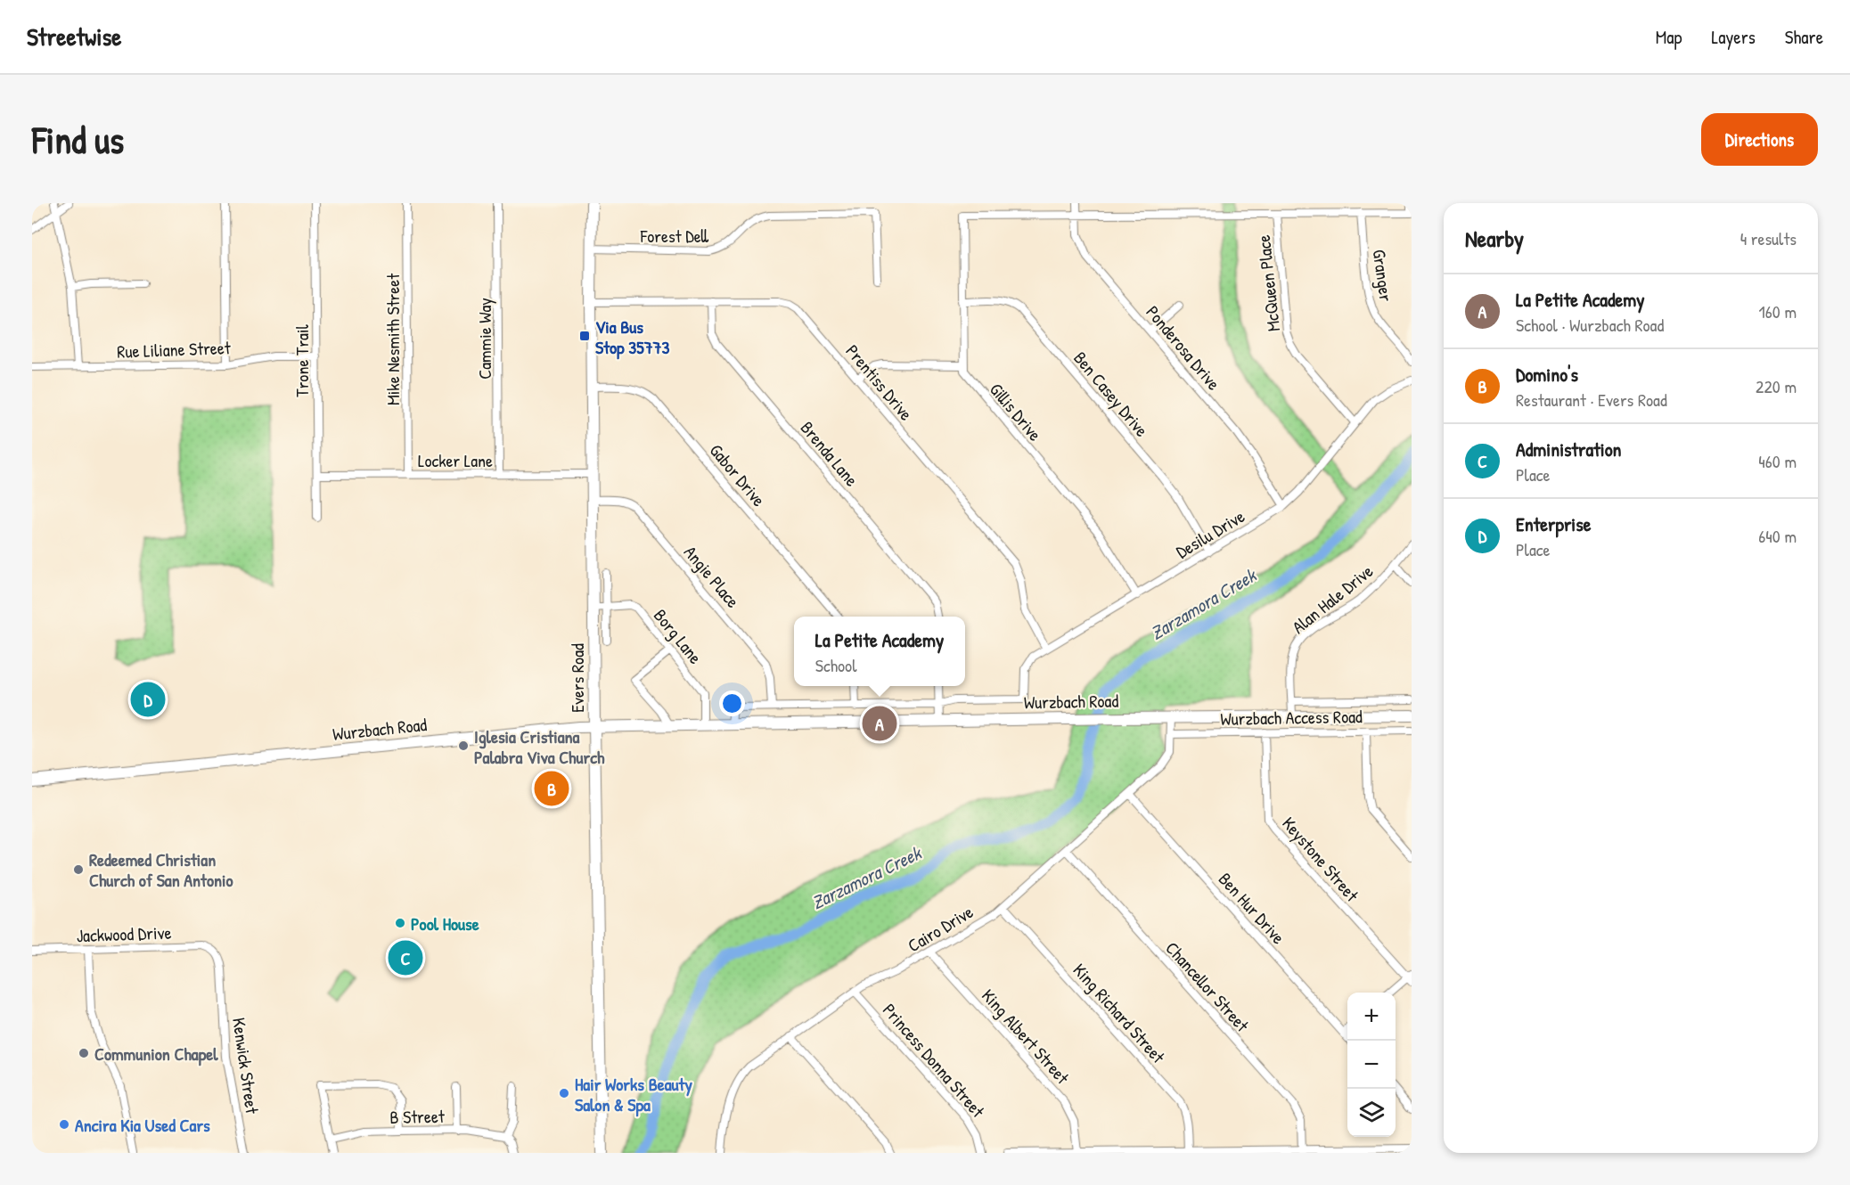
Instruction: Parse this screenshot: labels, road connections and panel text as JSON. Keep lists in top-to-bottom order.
{
  "streets": {
    "main road": ["Evers Road", "Wurzbach Road"],
    "street": [
      "Forest Dell",
      "Granger",
      "McQueen Place",
      "Cammie Way",
      "Mike Nesmith Street",
      "Ponderosa Drive",
      "Rue Liliane Street",
      "Trone Trail",
      "Prentiss Drive",
      "Ben Casey Drive",
      "Gillis Drive",
      "Brenda Lane",
      "Locker Lane",
      "Gabor Drive",
      "Desilu Drive",
      "Angie Place",
      "Alan Hale Drive",
      "Borg Lane",
      "Wurzbach Access Road",
      "Keystone Street",
      "Ben Hur Drive",
      "Cairo Drive",
      "Jackwood Drive",
      "Chancellor Street",
      "King Richard Street",
      "King Albert Street",
      "Princess Donna Street",
      "Kenwick Street",
      "B Street"
    ]
  },
  "crossings": [
    ["Forest Dell", "Evers Road"],
    ["McQueen Place", "Desilu Drive"],
    ["Cammie Way", "Locker Lane"],
    ["Mike Nesmith Street", "Locker Lane"],
    ["Ponderosa Drive", "Gillis Drive"],
    ["Ponderosa Drive", "Desilu Drive"],
    ["Rue Liliane Street", "Trone Trail"],
    ["Trone Trail", "Locker Lane"],
    ["Prentiss Drive", "Brenda Lane"],
    ["Prentiss Drive", "Desilu Drive"],
    ["Prentiss Drive", "Evers Road"],
    ["Ben Casey Drive", "Gillis Drive"],
    ["Ben Casey Drive", "Desilu Drive"],
    ["Gillis Drive", "Desilu Drive"],
    ["Locker Lane", "Evers Road"],
    ["Gabor Drive", "Evers Road"],
    ["Desilu Drive", "Wurzbach Road"],
    ["Angie Place", "Evers Road"],
    ["Angie Place", "Wurzbach Road"],
    ["Alan Hale Drive", "Wurzbach Road"],
    ["Alan Hale Drive", "Wurzbach Access Road"],
    ["Borg Lane", "Evers Road"],
    ["Borg Lane", "Wurzbach Road"],
    ["Evers Road", "Wurzbach Road"],
    ["Wurzbach Road", "Cairo Drive"],
    ["Wurzbach Access Road", "Keystone Street"],
    ["Wurzbach Access Road", "Cairo Drive"],
    ["Ben Hur Drive", "Cairo Drive"],
    ["Cairo Drive", "Chancellor Street"],
    ["Cairo Drive", "King Richard Street"],
    ["Cairo Drive", "King Albert Street"],
    ["Cairo Drive", "Princess Donna Street"],
    ["Jackwood Drive", "Kenwick Street"]
  ],
  "water": ["Zarzamora Creek"],
  "places": {
    "transit": ["Via Bus Stop 35773"],
    "other": [
      "Iglesia Cristiana Palabra Viva Church",
      "Redeemed Christian Church of San Antonio",
      "Pool House",
      "Communion Chapel",
      "Hair Works Beauty Salon & Spa",
      "Ancira Kia Used Cars"
    ]
  },
  "page": {
    "header": "Streetwise",
    "nav": ["Map", "Layers", "Share"],
    "buttons": "Directions",
    "title": "Find us",
    "heading": ["Nearby", "4 results"],
    "list": [
      {
        "mark": "A",
        "name": "La Petite Academy",
        "note": "School · Wurzbach Road",
        "value": "160 m"
      },
      {
        "mark": "B",
        "name": "Domino's",
        "note": "Restaurant · Evers Road",
        "value": "220 m"
      },
      {
        "mark": "C",
        "name": "Administration",
        "note": "Place",
        "value": "460 m"
      },
      {
        "mark": "D",
        "name": "Enterprise",
        "note": "Place",
        "value": "640 m"
      }
    ],
    "popup": ["La Petite Academy", "School"],
    "pins": [
      "D",
      "A",
      "B",
      "C"
    ],
    "map_buttons": ["+", "−"]
  }
}
